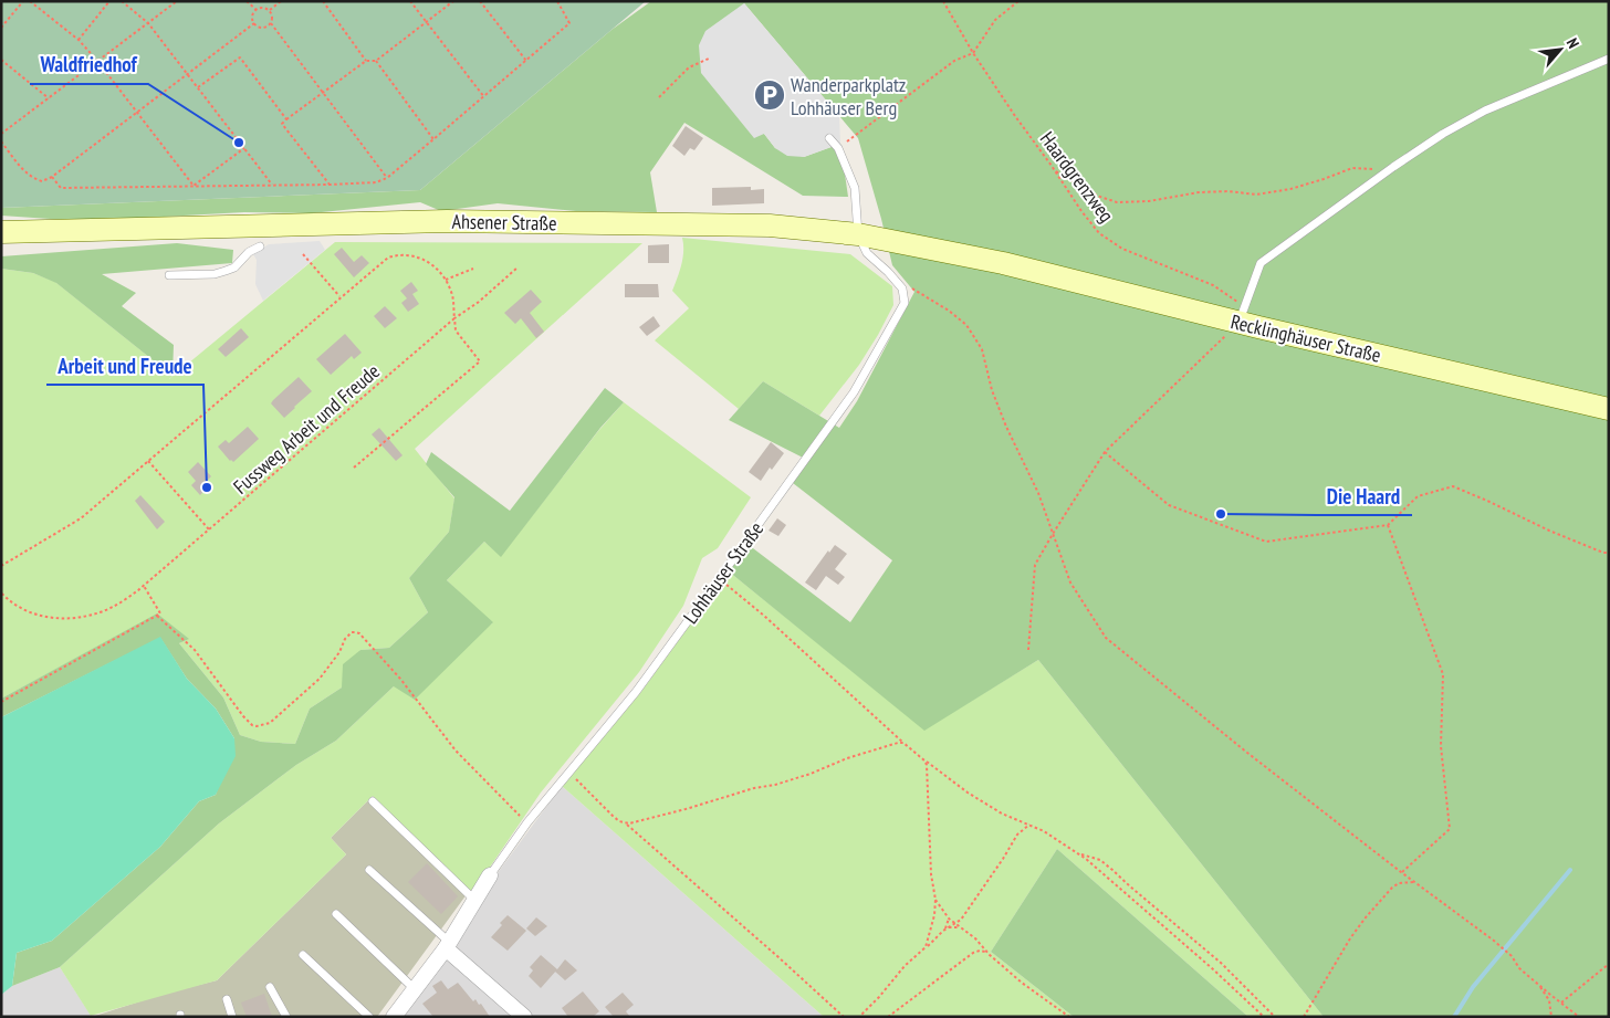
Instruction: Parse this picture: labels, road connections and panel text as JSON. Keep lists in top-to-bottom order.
{
  "streets": {
    "main road": ["Ahsener Straße", "Recklinghäuser Straße"],
    "street": ["Lohhäuser Straße"],
    "path": ["Haardgrenzweg", "Fussweg Arbeit und Freude"]
  },
  "crossings": [
    ["Haardgrenzweg", "Recklinghäuser Straße"],
    ["Ahsener Straße", "Recklinghäuser Straße"],
    ["Ahsener Straße", "Lohhäuser Straße"]
  ],
  "places": {
    "parking": ["Wanderparkplatz Lohhäuser Berg"],
    "other": ["Waldfriedhof", "Arbeit und Freude", "Die Haard"]
  },
  "north": "top right"
}
